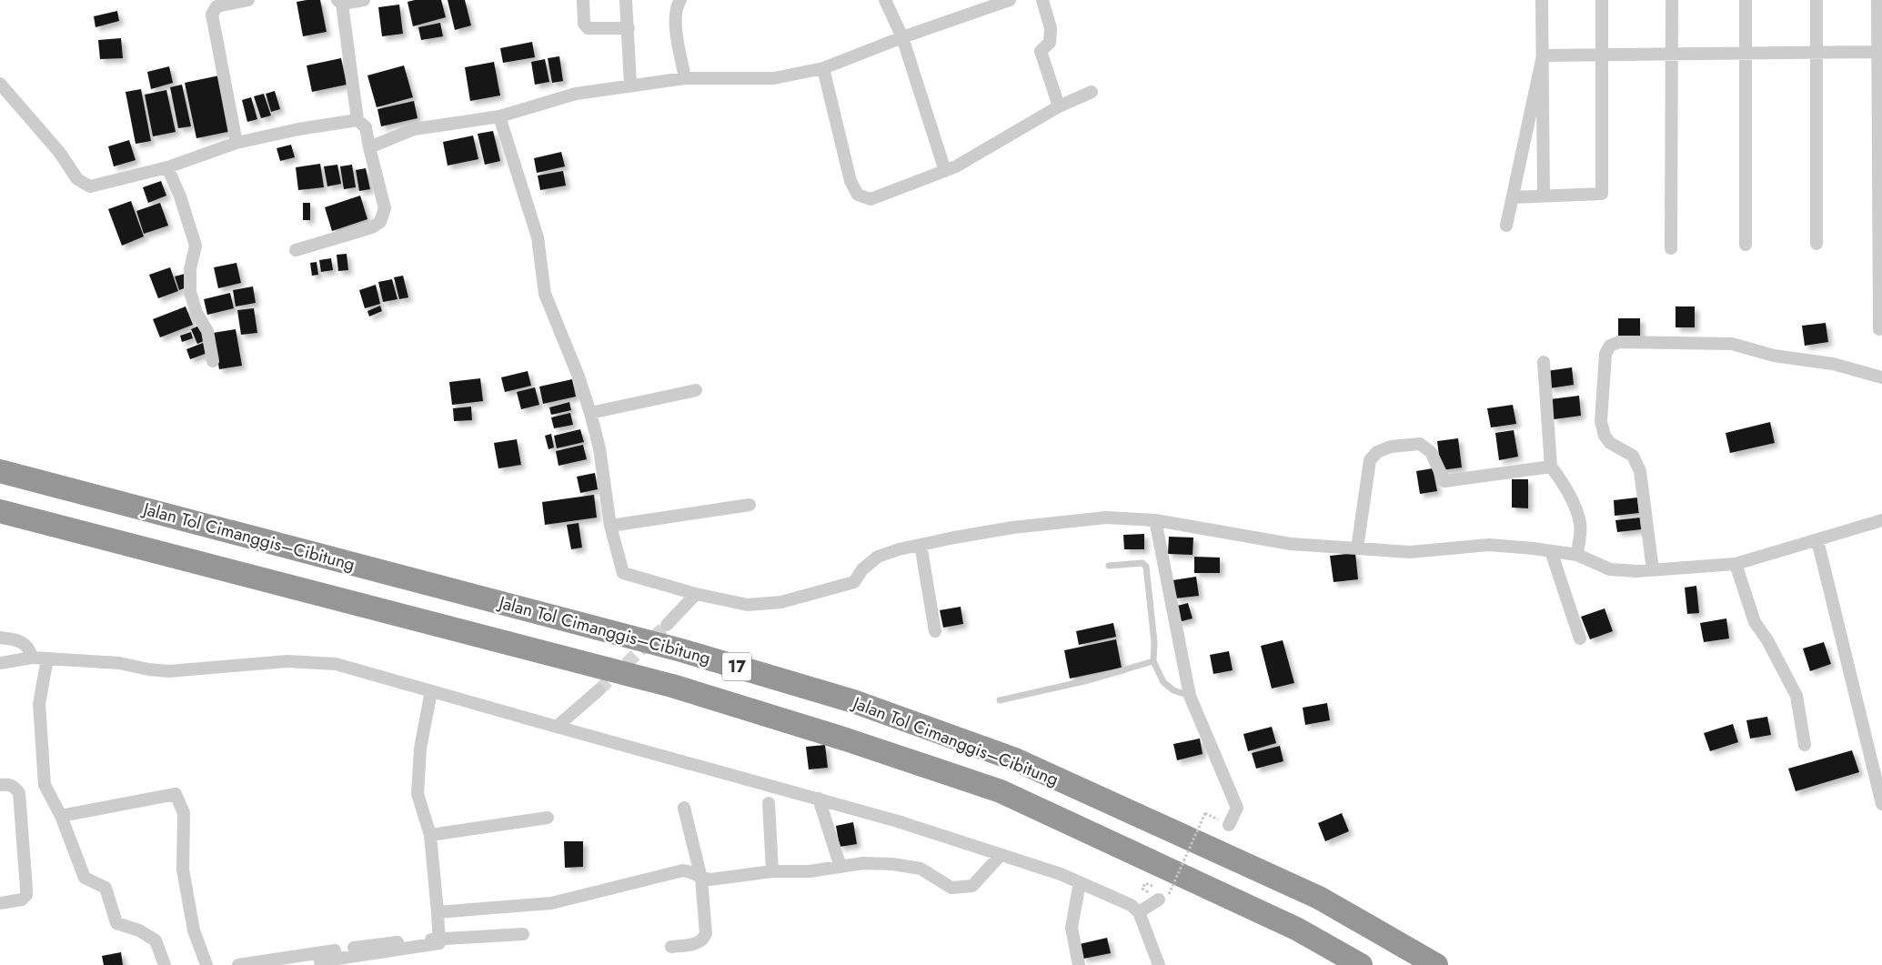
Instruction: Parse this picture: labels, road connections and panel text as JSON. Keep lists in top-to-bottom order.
{
  "streets": {
    "highway": ["Jalan Tol Cimanggis–Cibitung", "17"]
  }
}
